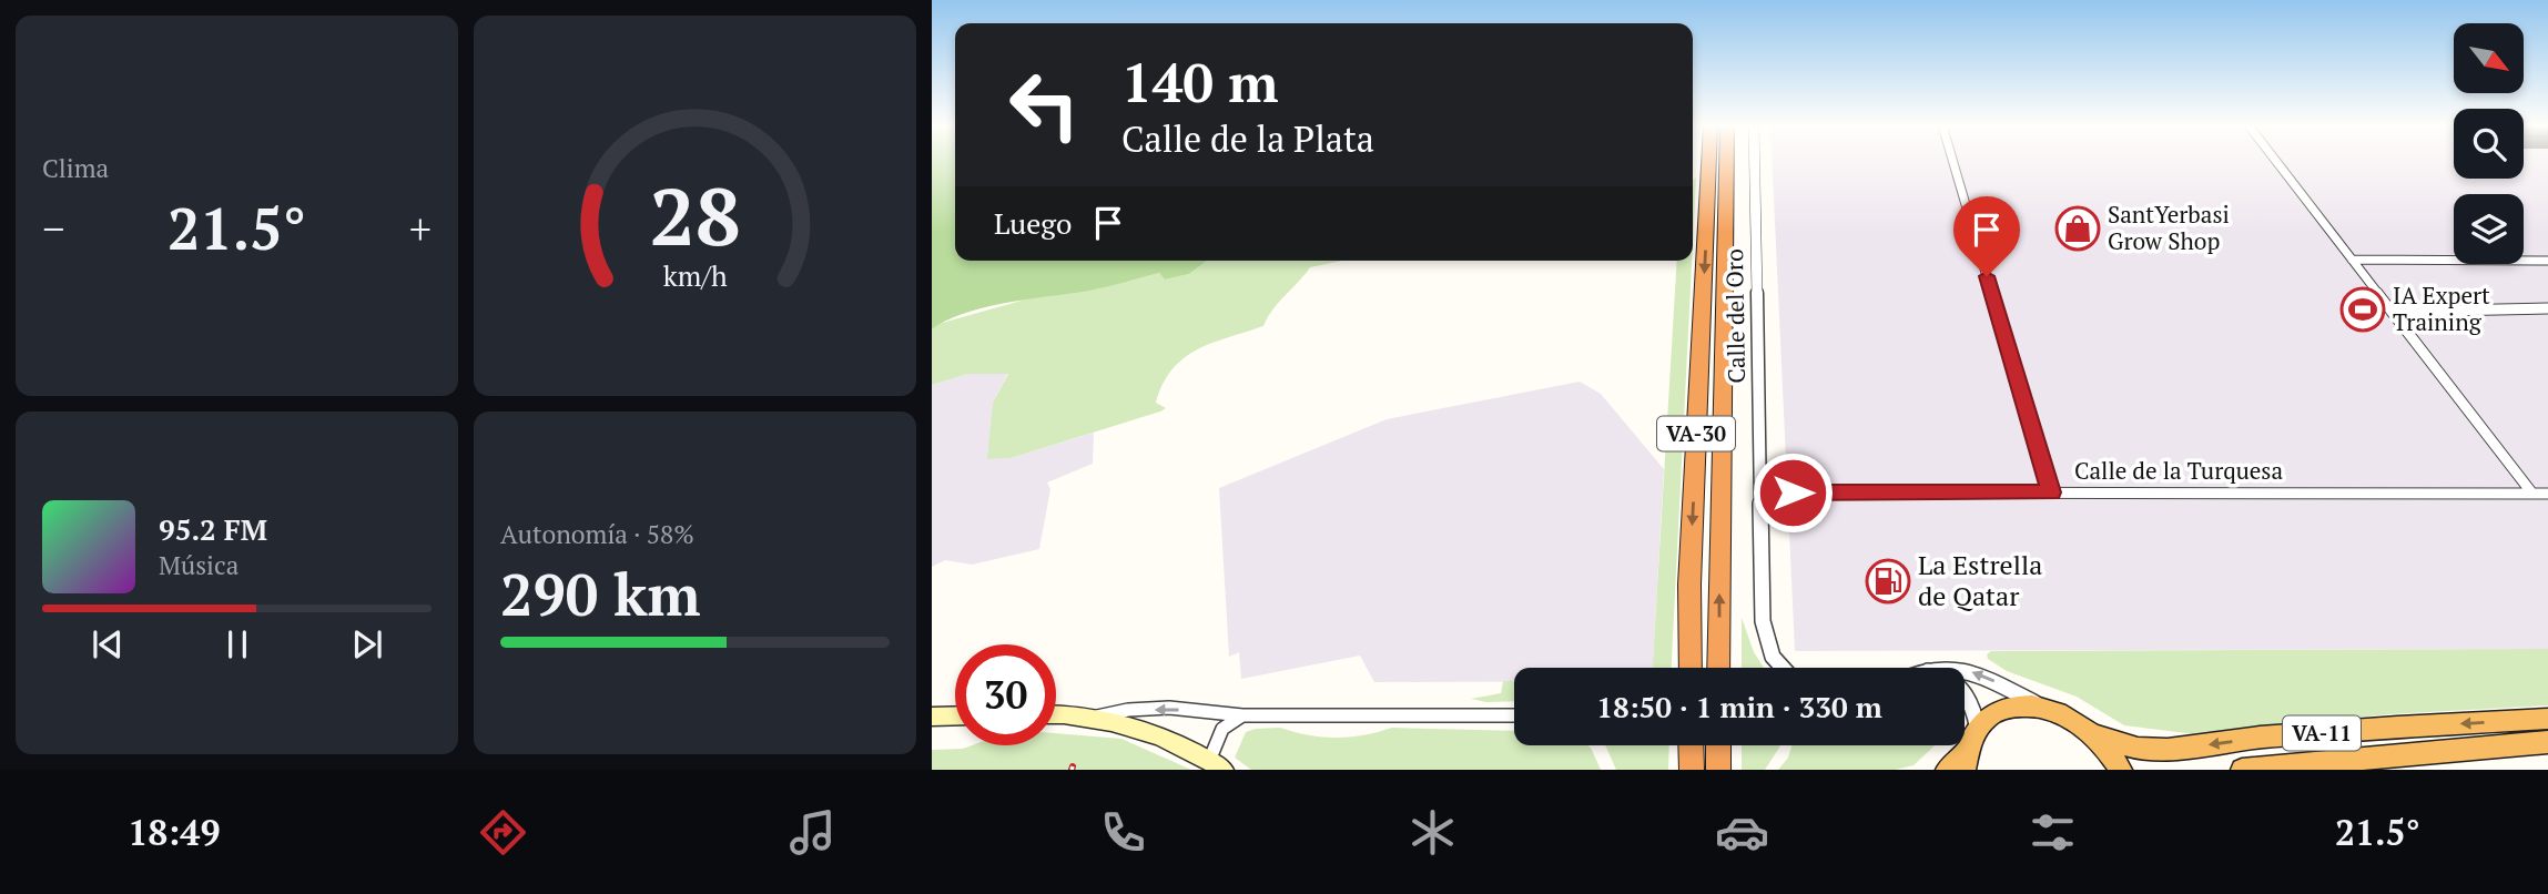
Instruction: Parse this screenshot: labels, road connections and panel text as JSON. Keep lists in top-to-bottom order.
{
  "streets": {
    "highway": ["VA-30", "VA-11"],
    "street": ["Calle del Oro", "Calle de la Turquesa"]
  },
  "crossings": [
    ["Calle del Oro", "Calle de la Turquesa"]
  ],
  "places": {
    "shop": ["SantYerbasi Grow Shop"],
    "sports": ["IA Expert Training"],
    "fuel station": ["La Estrella de Qatar"]
  },
  "north": "bottom right",
  "page": {
    "tile": [
      "Clima",
      ["Autonomía · 58%", "290 km"]
    ],
    "turn": ["140 m", "Calle de la Plata"],
    "then": "Luego",
    "heat": ["−", "21.5°", "+"],
    "song": ["95.2 FM", "Música"],
    "limit": "30",
    "trip": "18:50 · 1 min · 330 m",
    "tabs": ["18:49", "21.5°"],
    "gauge": ["28", "km/h"]
  }
}
